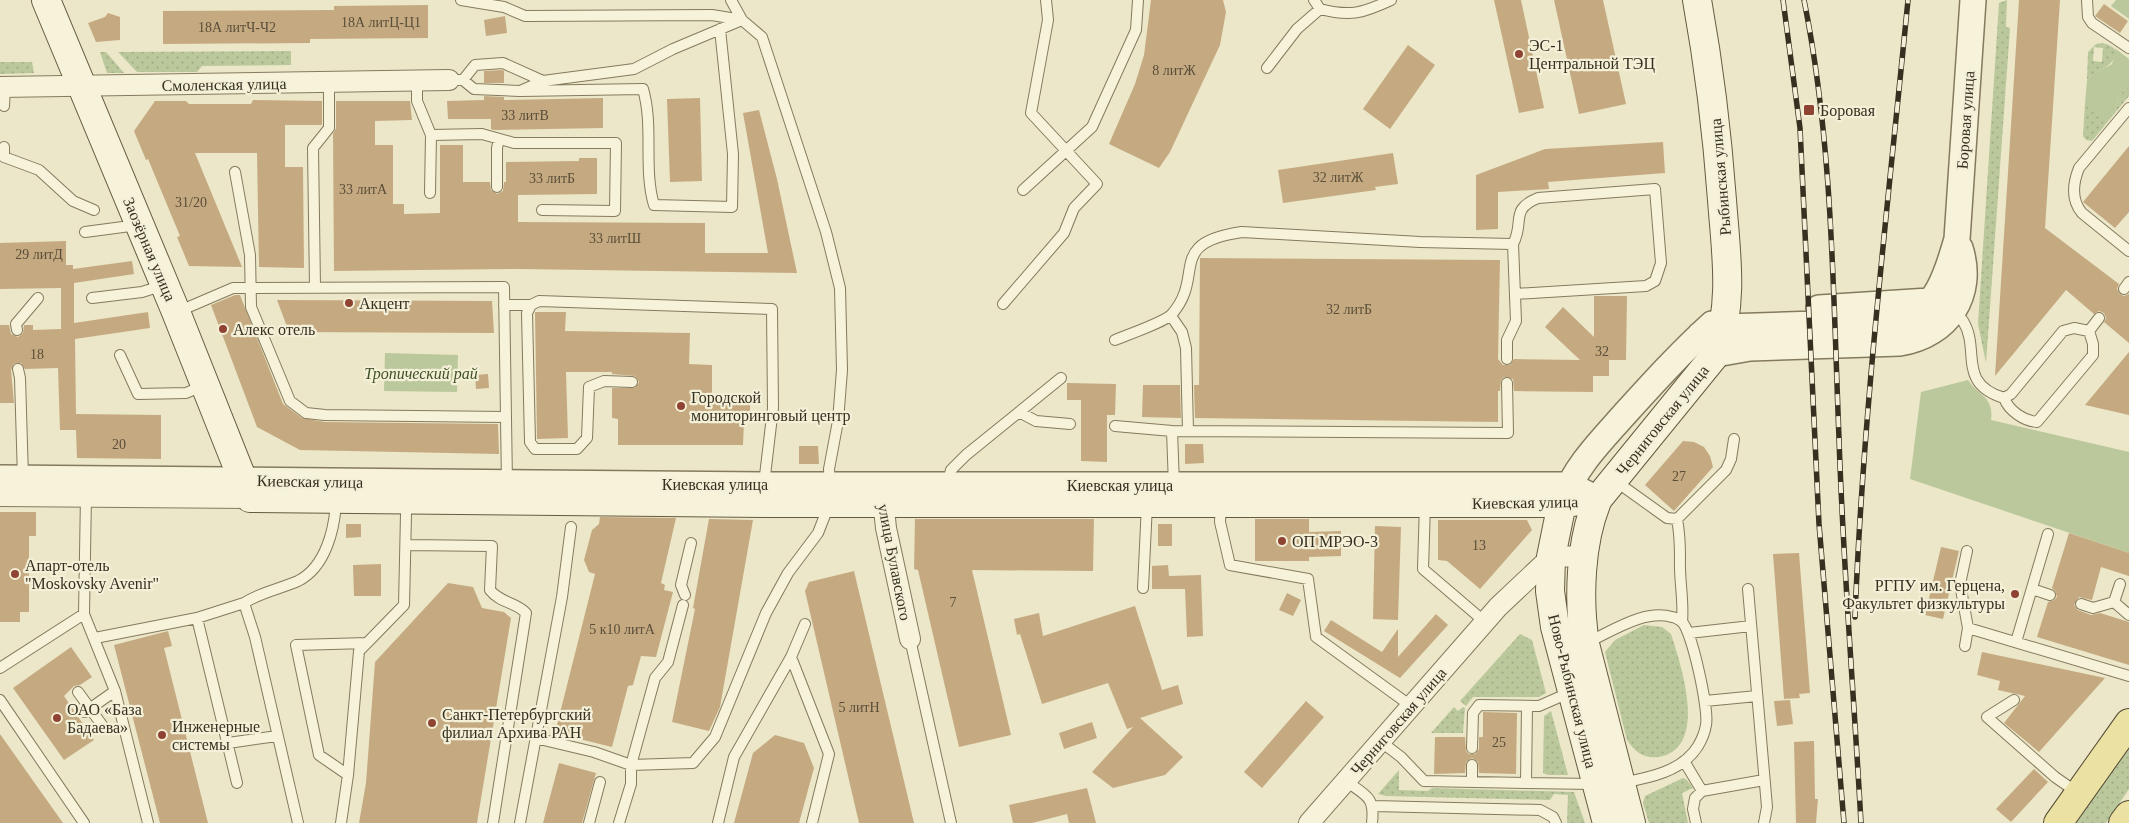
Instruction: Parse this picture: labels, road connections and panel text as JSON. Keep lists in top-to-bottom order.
{
  "streets": {
    "main road": [
      "Рыбинская улица",
      "Заозёрная улица",
      "Черниговская улица",
      "Киевская улица",
      "Ново-Рыбинская улица"
    ],
    "street": ["Смоленская улица", "Боровая улица", "улица Булавского"]
  },
  "crossings": [
    ["Смоленская улица", "Заозёрная улица"],
    ["Рыбинская улица", "Черниговская улица"],
    ["Заозёрная улица", "Киевская улица"],
    ["Черниговская улица", "Киевская улица"],
    ["Черниговская улица", "Ново-Рыбинская улица"],
    ["Киевская улица", "улица Булавского"]
  ],
  "parks": ["Тропический рай"],
  "places": {
    "other": [
      "ЭС-1 Центральной ТЭЦ",
      "Акцент",
      "Алекс отель",
      "Городской мониторинговый центр",
      "ОП МРЭО-3",
      "Апарт-отель \"Moskovsky Avenir\"",
      "РГПУ им. Герцена, Факультет физкультуры",
      "ОАО «База Бадаева»",
      "Санкт-Петербургский филиал Архива РАН",
      "Инженерные системы"
    ],
    "transit": ["Боровая"]
  },
  "house_numbers": [
    "18А литЦ-Ц1",
    "18А литЧ-Ч2",
    "8 литЖ",
    "33 литВ",
    "32 литЖ",
    "33 литБ",
    "33 литА",
    "31/20",
    "33 литШ",
    "29 литД",
    "32 литБ",
    "32",
    "18",
    "20",
    "27",
    "13",
    "7",
    "5 к10 литА",
    "5 литН",
    "25"
  ]
}
